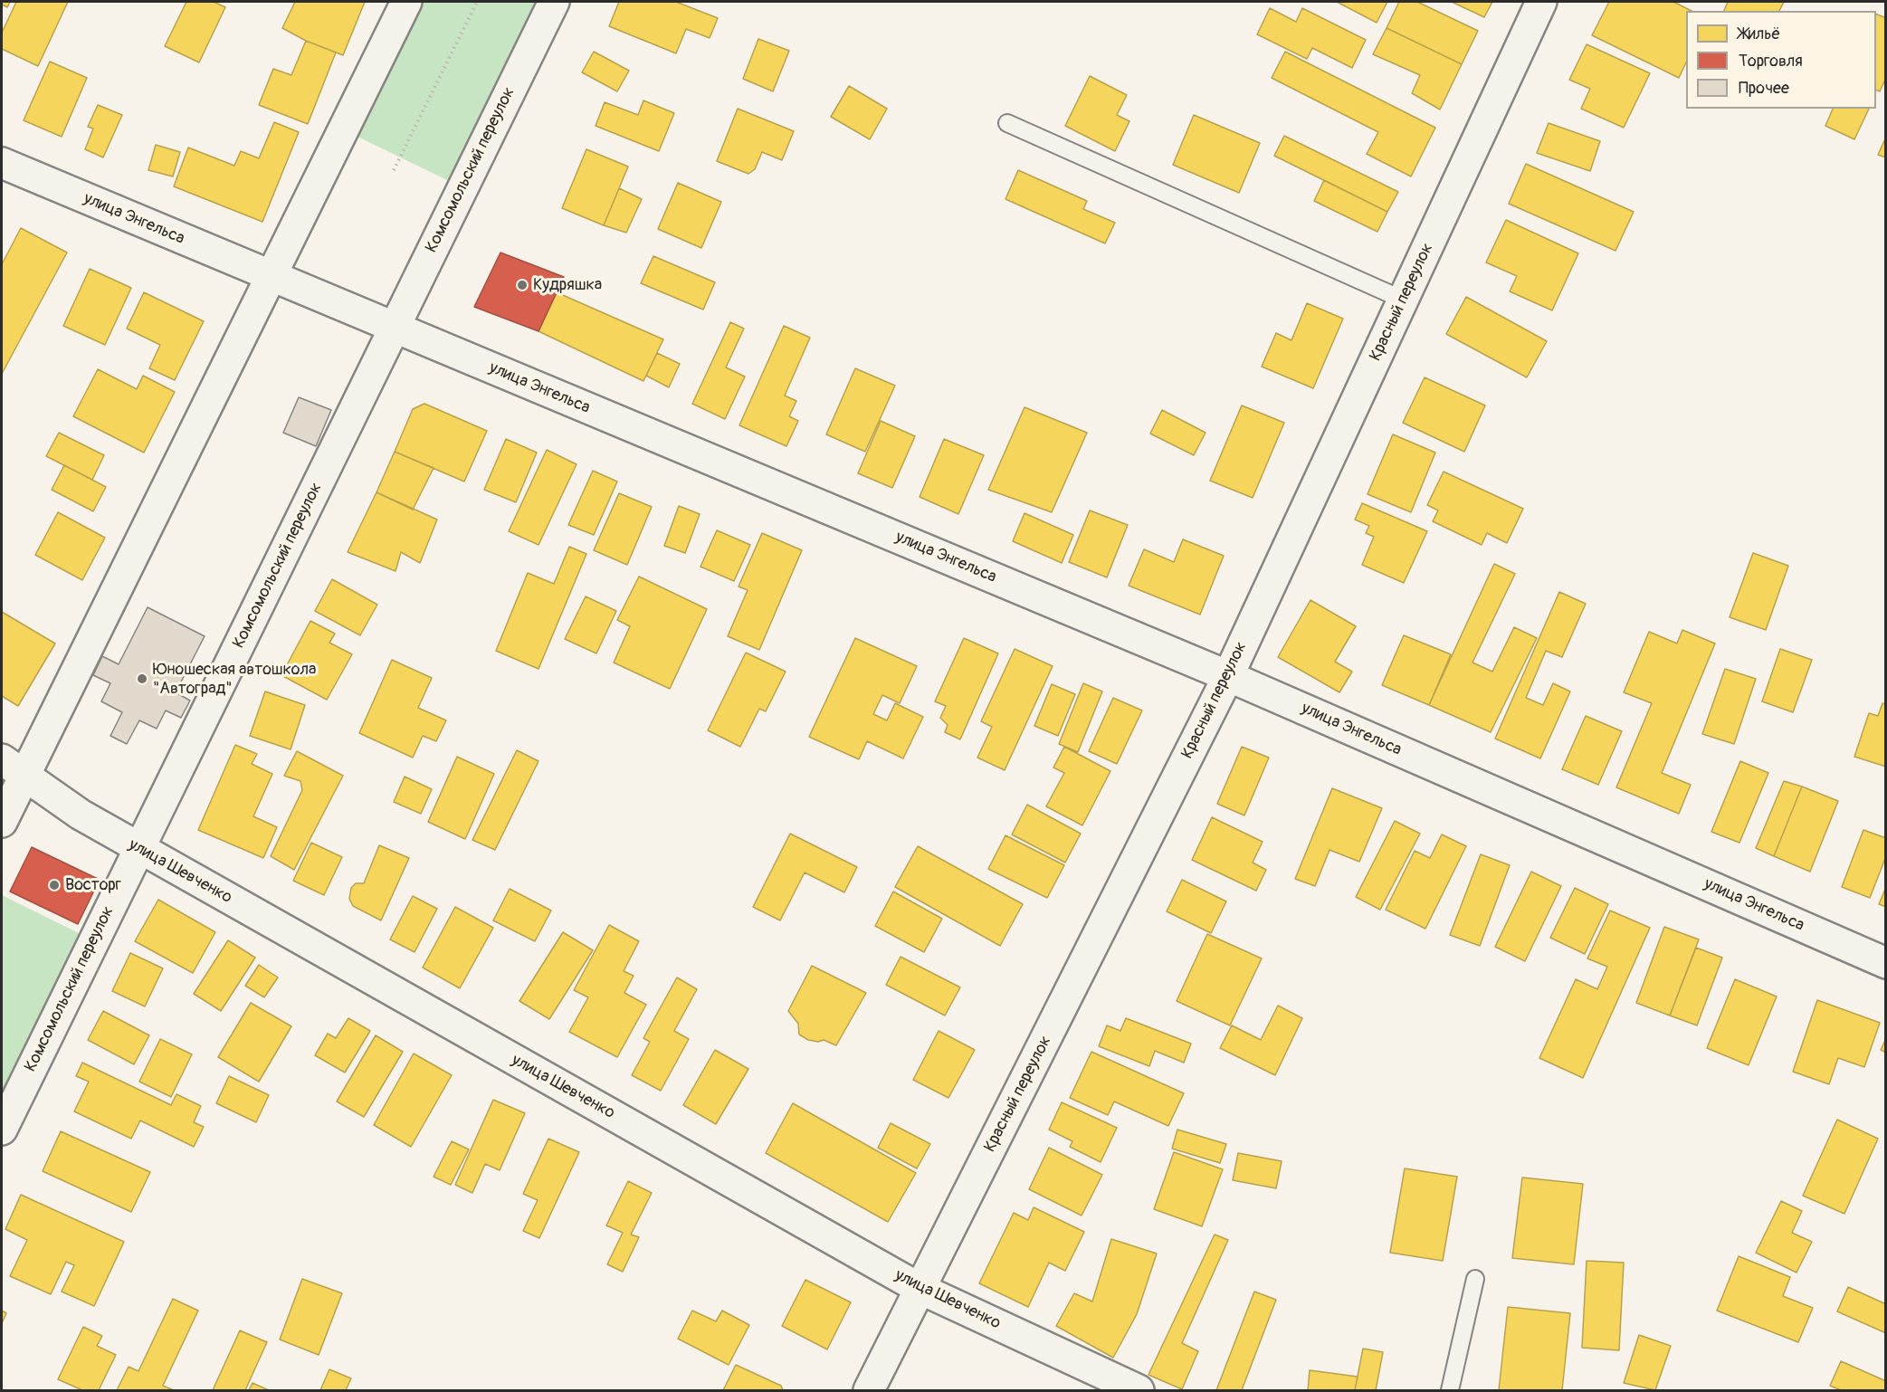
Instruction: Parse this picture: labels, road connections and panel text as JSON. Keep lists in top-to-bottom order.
{
  "streets": {
    "street": [
      "Комсомольский переулок",
      "улица Энгельса",
      "Красный переулок",
      "улица Шевченко"
    ]
  },
  "crossings": [
    ["Комсомольский переулок", "улица Энгельса"],
    ["Комсомольский переулок", "улица Шевченко"],
    ["улица Энгельса", "Красный переулок"],
    ["Красный переулок", "улица Шевченко"]
  ],
  "places": ["Кудряшка", "Юношеская автошкола \"Автоград\"", "Восторг"],
  "legend": ["Жильё", "Торговля", "Прочее"]
}
